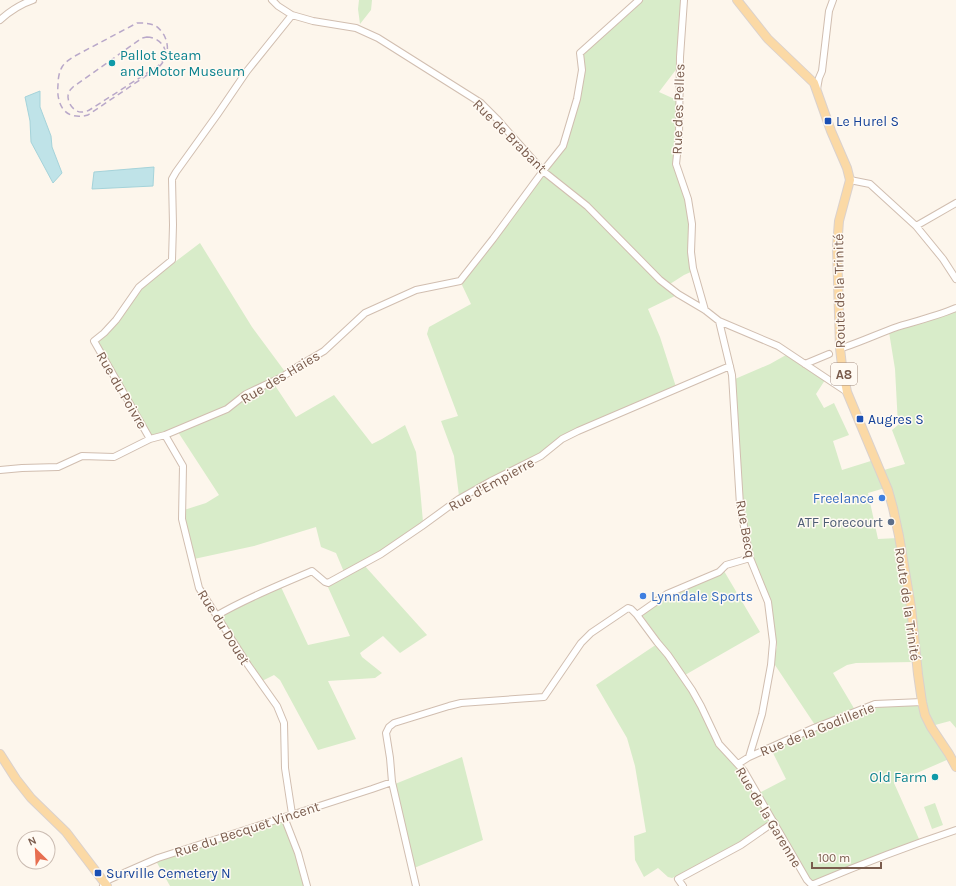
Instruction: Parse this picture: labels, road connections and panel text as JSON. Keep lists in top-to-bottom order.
{
  "streets": {
    "main road": ["Route de la Trinité", "A8"],
    "street": [
      "Rue des Pelles",
      "Rue de Brabant",
      "Rue des Haies",
      "Rue du Poivre",
      "Rue d'Empierre",
      "Rue Becq",
      "Rue du Douet",
      "Rue de la Godillerie",
      "Rue de la Garenne",
      "Rue du Becquet Vincent"
    ]
  },
  "crossings": [
    ["Rue des Pelles", "Rue de Brabant"],
    ["Rue de Brabant", "Route de la Trinité"],
    ["Rue de Brabant", "Rue des Haies"],
    ["Rue de Brabant", "Rue du Poivre"],
    ["Rue de Brabant", "Rue Becq"],
    ["Route de la Trinité", "Rue de la Godillerie"],
    ["Rue des Haies", "Rue du Poivre"],
    ["Rue des Haies", "Rue du Douet"],
    ["Rue d'Empierre", "Rue Becq"],
    ["Rue d'Empierre", "Rue du Douet"],
    ["Rue Becq", "Rue de la Godillerie"],
    ["Rue du Douet", "Rue du Becquet Vincent"],
    ["Rue de la Godillerie", "Rue de la Garenne"]
  ],
  "places": {
    "other": [
      "Pallot Steam and Motor Museum",
      "Freelance",
      "ATF Forecourt",
      "Lynndale Sports",
      "Old Farm"
    ],
    "transit": ["Le Hurel S", "Augres S", "Surville Cemetery N"]
  },
  "scale_bar": "100 m",
  "north": "top left"
}
